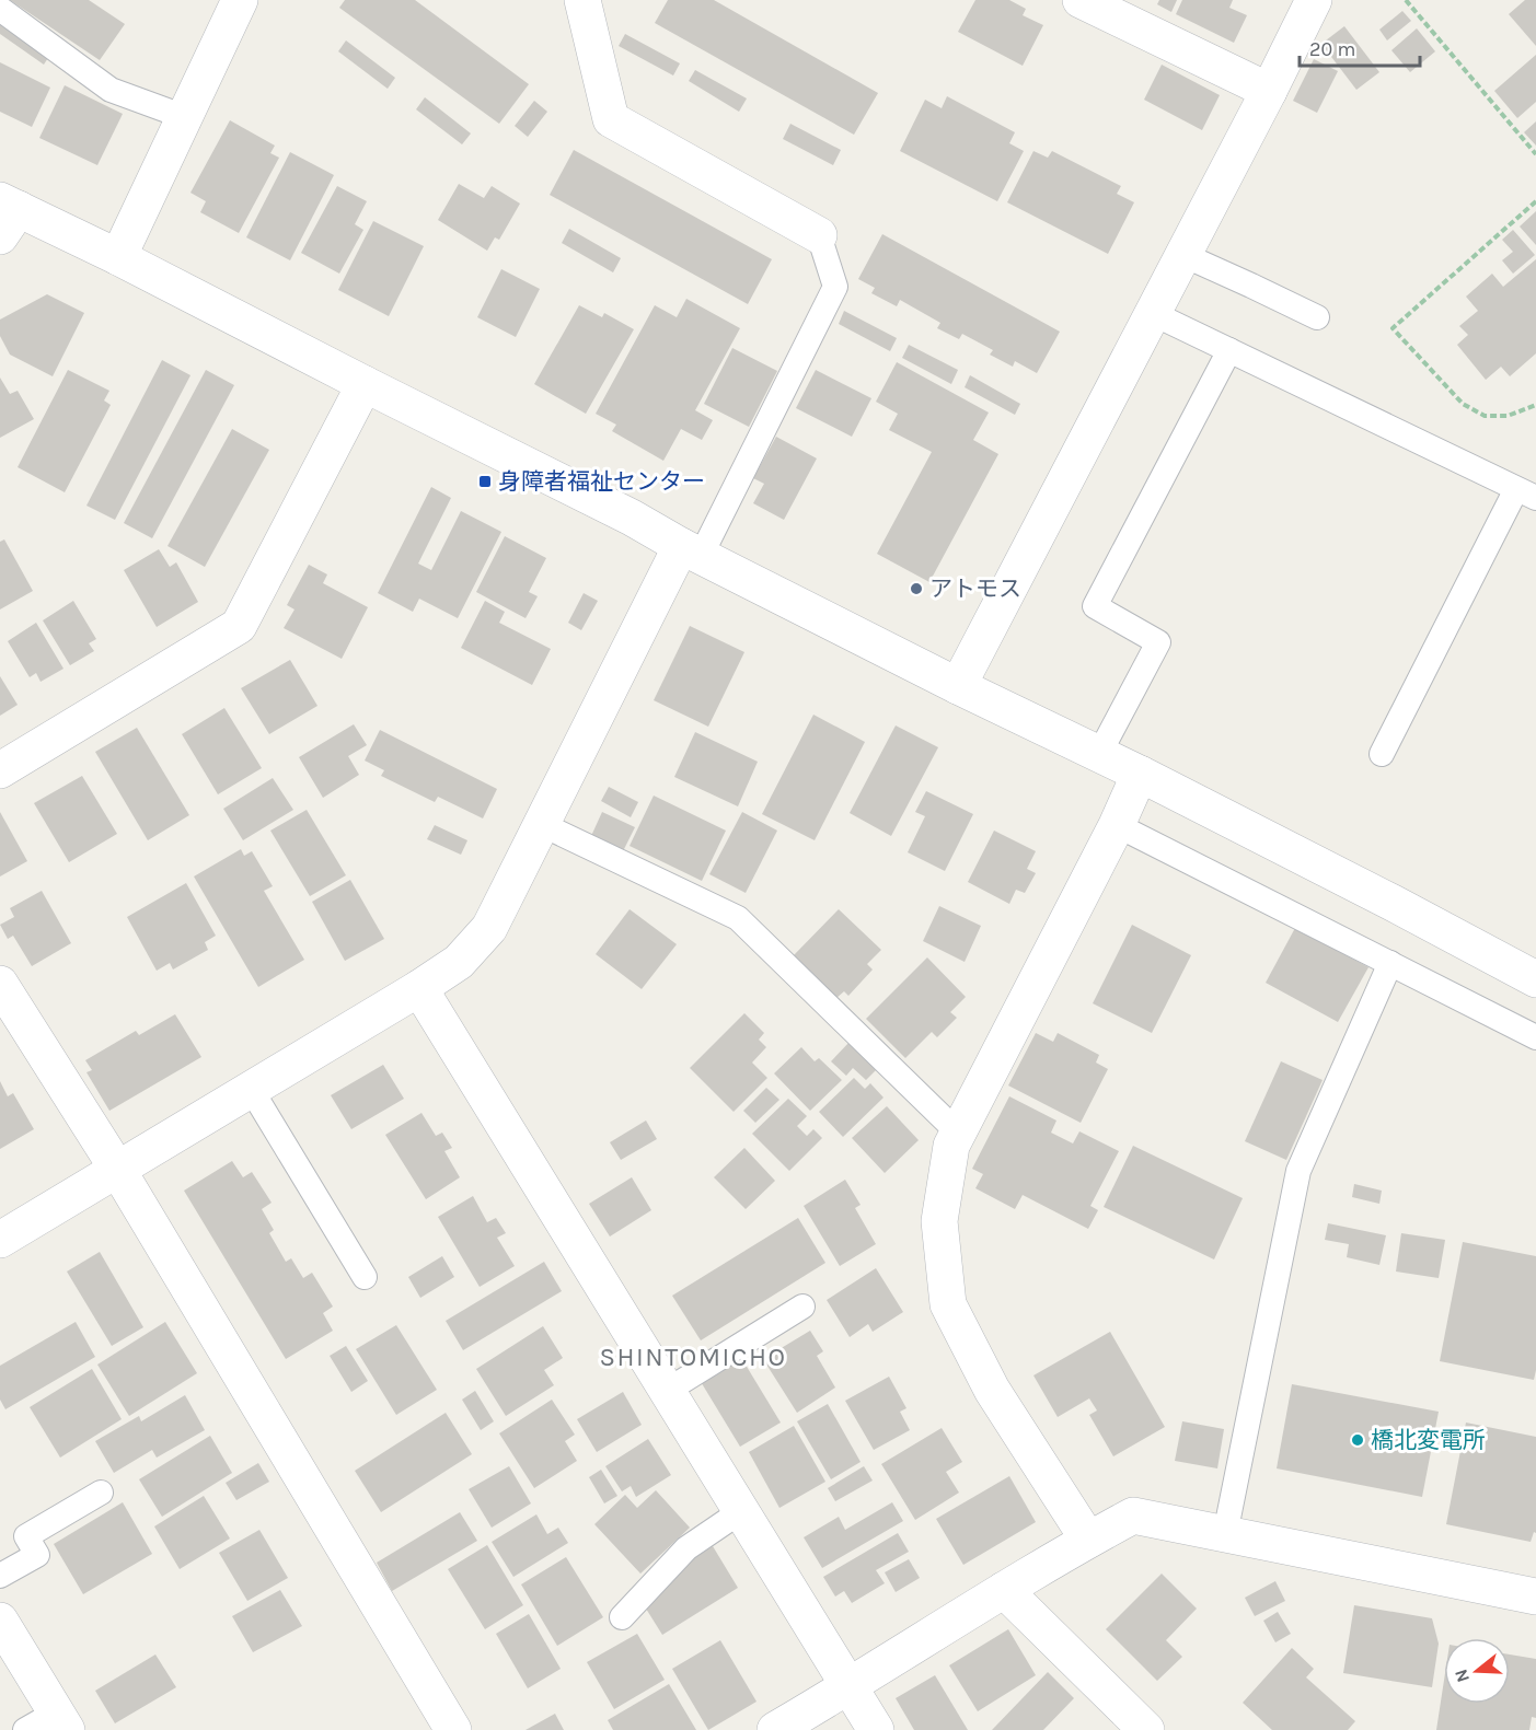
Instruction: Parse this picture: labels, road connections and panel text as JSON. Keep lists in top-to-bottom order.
{
  "districts": ["SHINTOMICHO"],
  "places": {
    "transit": ["身障者福祉センター"],
    "other": ["アトモス", "橋北変電所"]
  },
  "scale_bar": "20 m",
  "north": "left"
}
